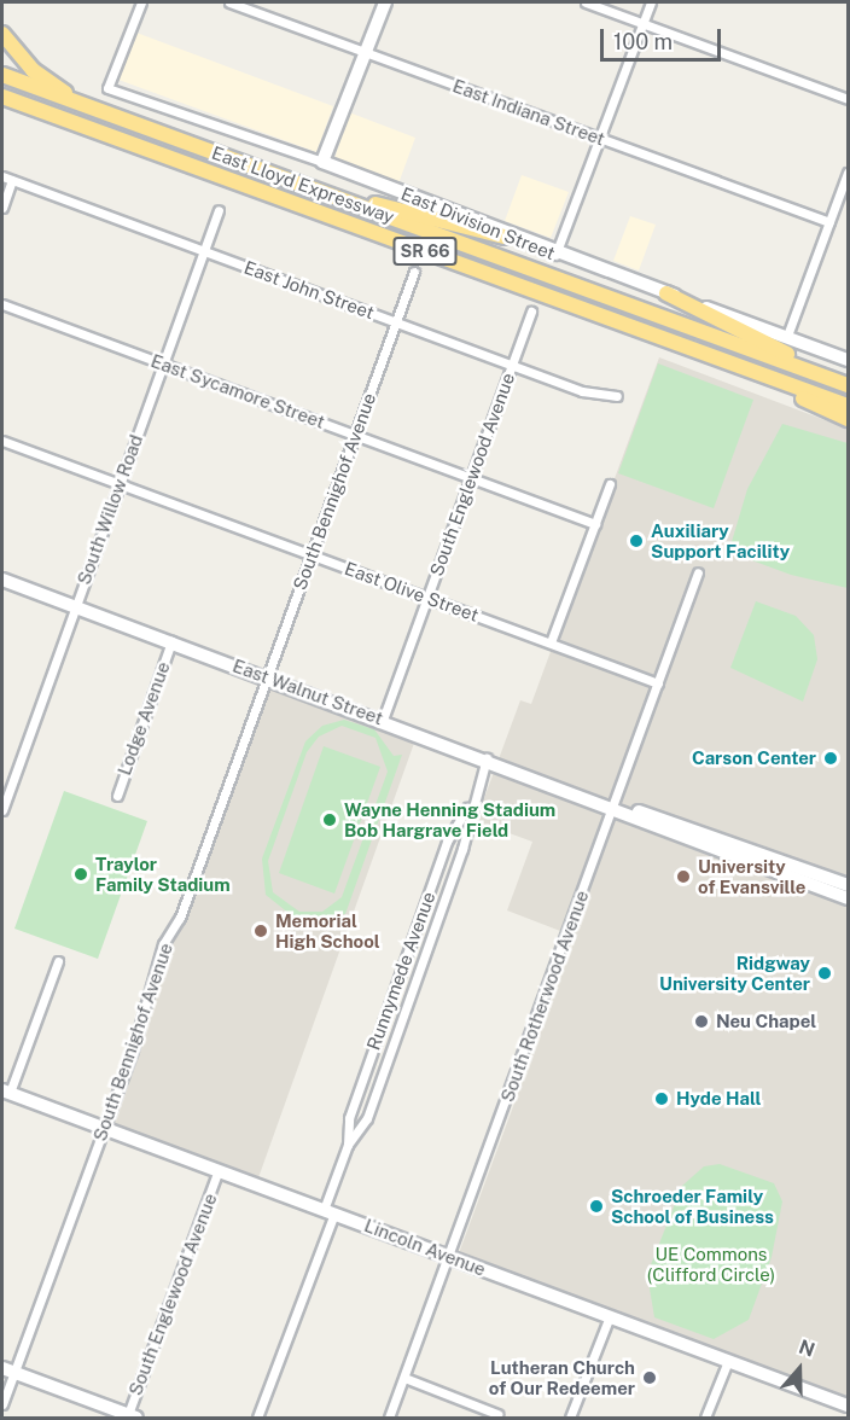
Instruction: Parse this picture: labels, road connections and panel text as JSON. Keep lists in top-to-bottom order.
{
  "streets": {
    "highway": ["East Lloyd Expressway", "SR 66"],
    "street": [
      "East Indiana Street",
      "East Division Street",
      "East John Street",
      "East Sycamore Street",
      "South Englewood Avenue",
      "South Bennighof Avenue",
      "South Willow Road",
      "East Olive Street",
      "East Walnut Street",
      "Lodge Avenue",
      "Runnymede Avenue",
      "South Rotherwood Avenue",
      "Lincoln Avenue"
    ]
  },
  "crossings": [
    ["East Lloyd Expressway", "SR 66"],
    ["East John Street", "South Englewood Avenue"],
    ["East John Street", "South Bennighof Avenue"],
    ["East John Street", "South Willow Road"],
    ["East Sycamore Street", "South Englewood Avenue"],
    ["East Sycamore Street", "South Bennighof Avenue"],
    ["East Sycamore Street", "South Willow Road"],
    ["South Englewood Avenue", "East Olive Street"],
    ["South Englewood Avenue", "East Walnut Street"],
    ["South Englewood Avenue", "Lincoln Avenue"],
    ["South Bennighof Avenue", "East Olive Street"],
    ["South Bennighof Avenue", "East Walnut Street"],
    ["South Bennighof Avenue", "Lincoln Avenue"],
    ["South Willow Road", "East Olive Street"],
    ["South Willow Road", "East Walnut Street"],
    ["East Olive Street", "South Rotherwood Avenue"],
    ["East Walnut Street", "Lodge Avenue"],
    ["East Walnut Street", "Runnymede Avenue"],
    ["East Walnut Street", "South Rotherwood Avenue"],
    ["Runnymede Avenue", "Lincoln Avenue"],
    ["South Rotherwood Avenue", "Lincoln Avenue"]
  ],
  "parks": ["UE Commons (Clifford Circle)"],
  "places": [
    "Auxiliary Support Facility",
    "Carson Center",
    "Wayne Henning Stadium Bob Hargrave Field",
    "Traylor Family Stadium",
    "University of Evansville",
    "Memorial High School",
    "Ridgway University Center",
    "Neu Chapel",
    "Hyde Hall",
    "Schroeder Family School of Business",
    "Lutheran Church of Our Redeemer"
  ],
  "scale_bar": "100 m",
  "north": "top"
}
